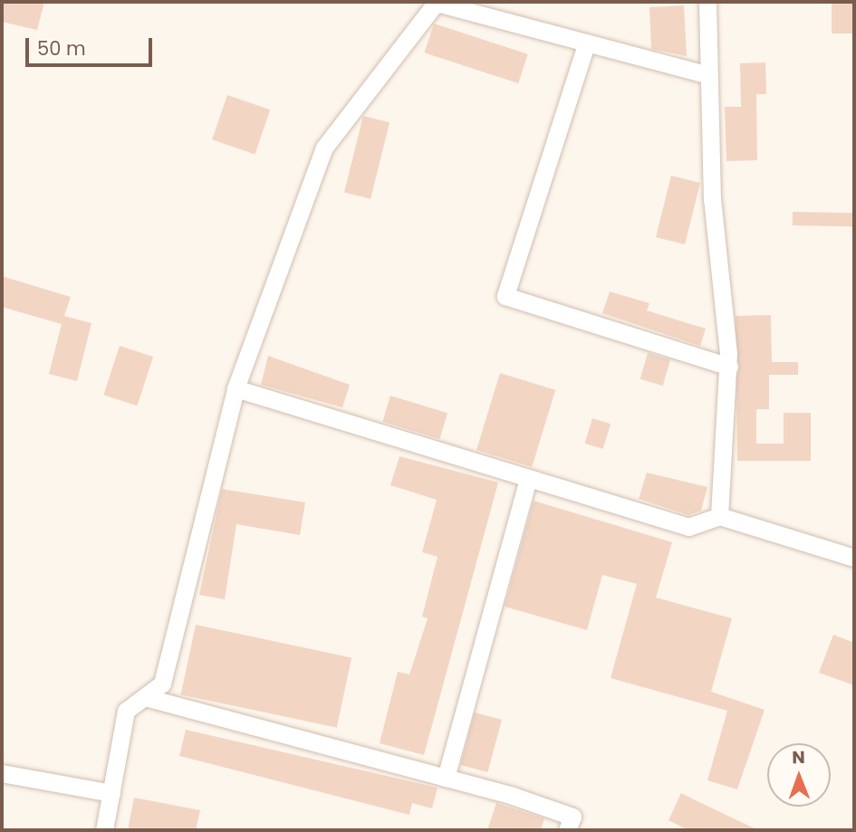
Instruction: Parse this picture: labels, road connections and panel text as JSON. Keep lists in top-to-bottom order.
{
  "scale_bar": "50 m",
  "north": "top"
}
